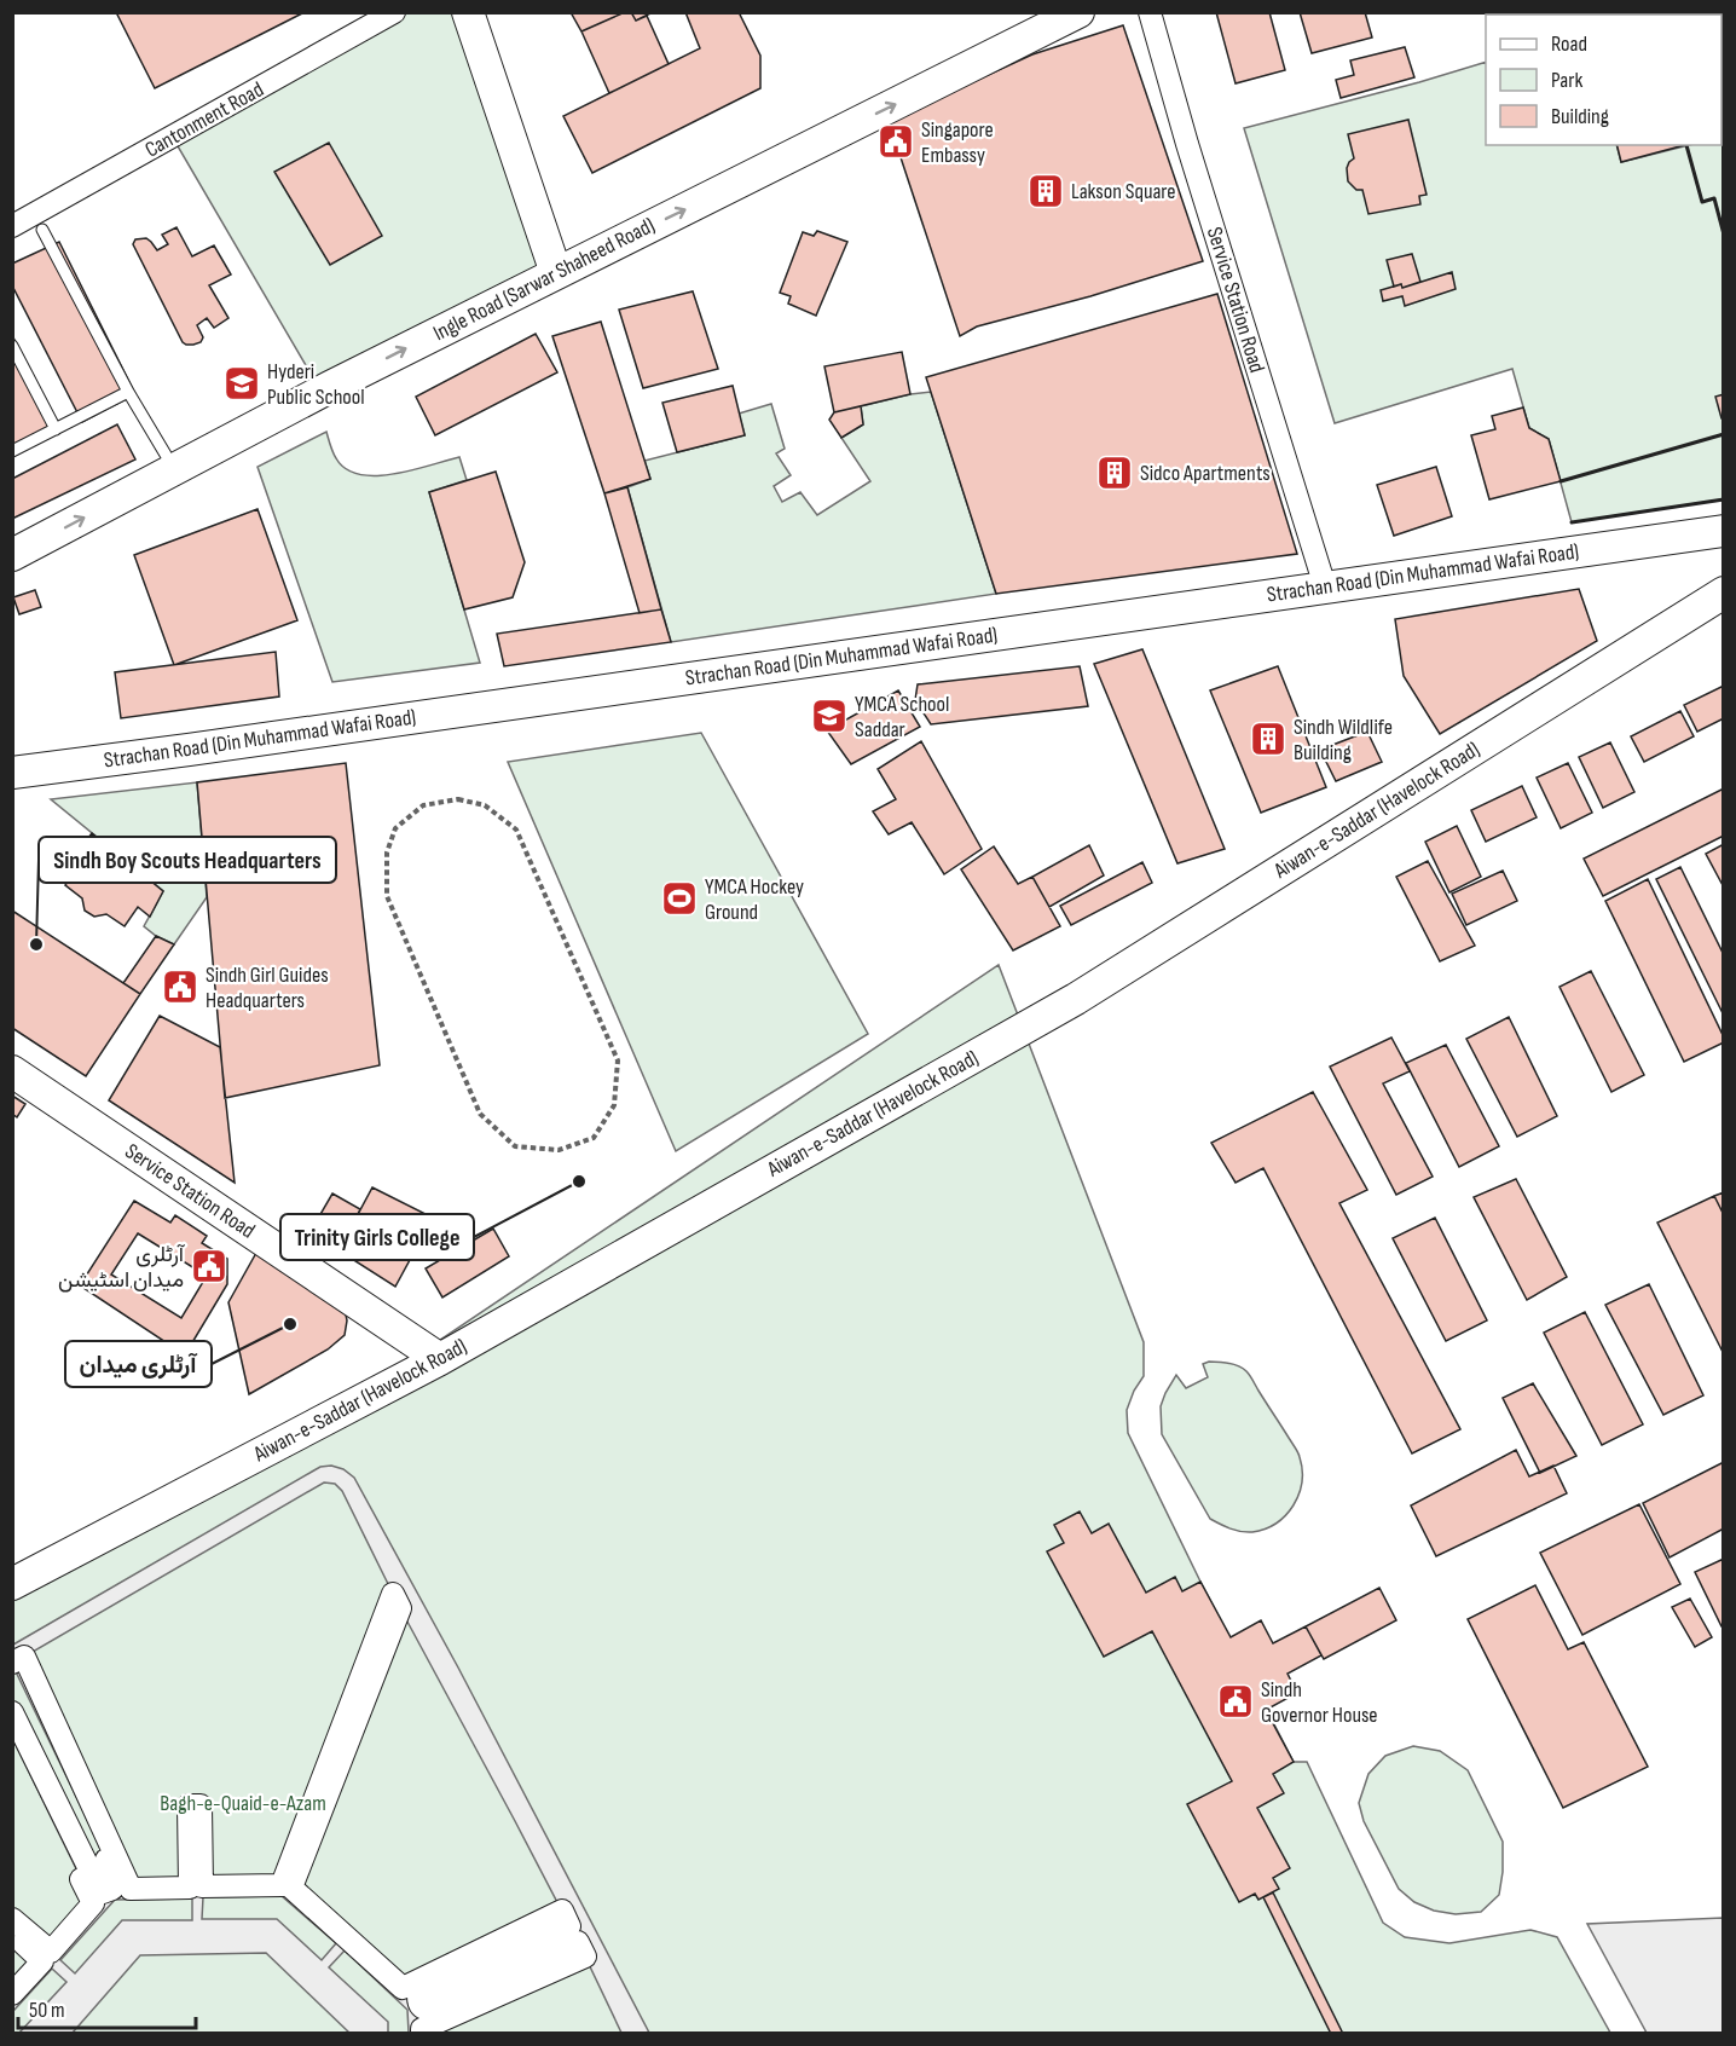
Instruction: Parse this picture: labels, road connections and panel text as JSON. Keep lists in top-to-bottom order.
{
  "streets": {
    "main road": [
      "Ingle Road (Sarwar Shaheed Road)",
      "Service Station Road",
      "Strachan Road (Din Muhammad Wafai Road)",
      "Aiwan-e-Saddar (Havelock Road)"
    ],
    "street": ["Cantonment Road"]
  },
  "crossings": [
    ["Service Station Road", "Strachan Road (Din Muhammad Wafai Road)"],
    ["Service Station Road", "Aiwan-e-Saddar (Havelock Road)"]
  ],
  "one_way": ["Ingle Road (Sarwar Shaheed Road)"],
  "parks": ["Bagh-e-Quaid-e-Azam"],
  "places": {
    "public building": [
      "Singapore Embassy",
      "Sindh Girl Guides Headquarters",
      "آرٹلری میدان اسٹیشن",
      "Sindh Governor House"
    ],
    "building": ["Lakson Square", "Sidco Apartments", "Sindh Wildlife Building"],
    "school or university": ["Hyderi Public School", "YMCA School Saddar"],
    "sports": ["YMCA Hockey Ground"],
    "other": ["Sindh Boy Scouts Headquarters", "Trinity Girls College", "آرٹلری میدان"]
  },
  "legend": ["Road", "Park", "Building"],
  "scale_bar": "50 m"
}
